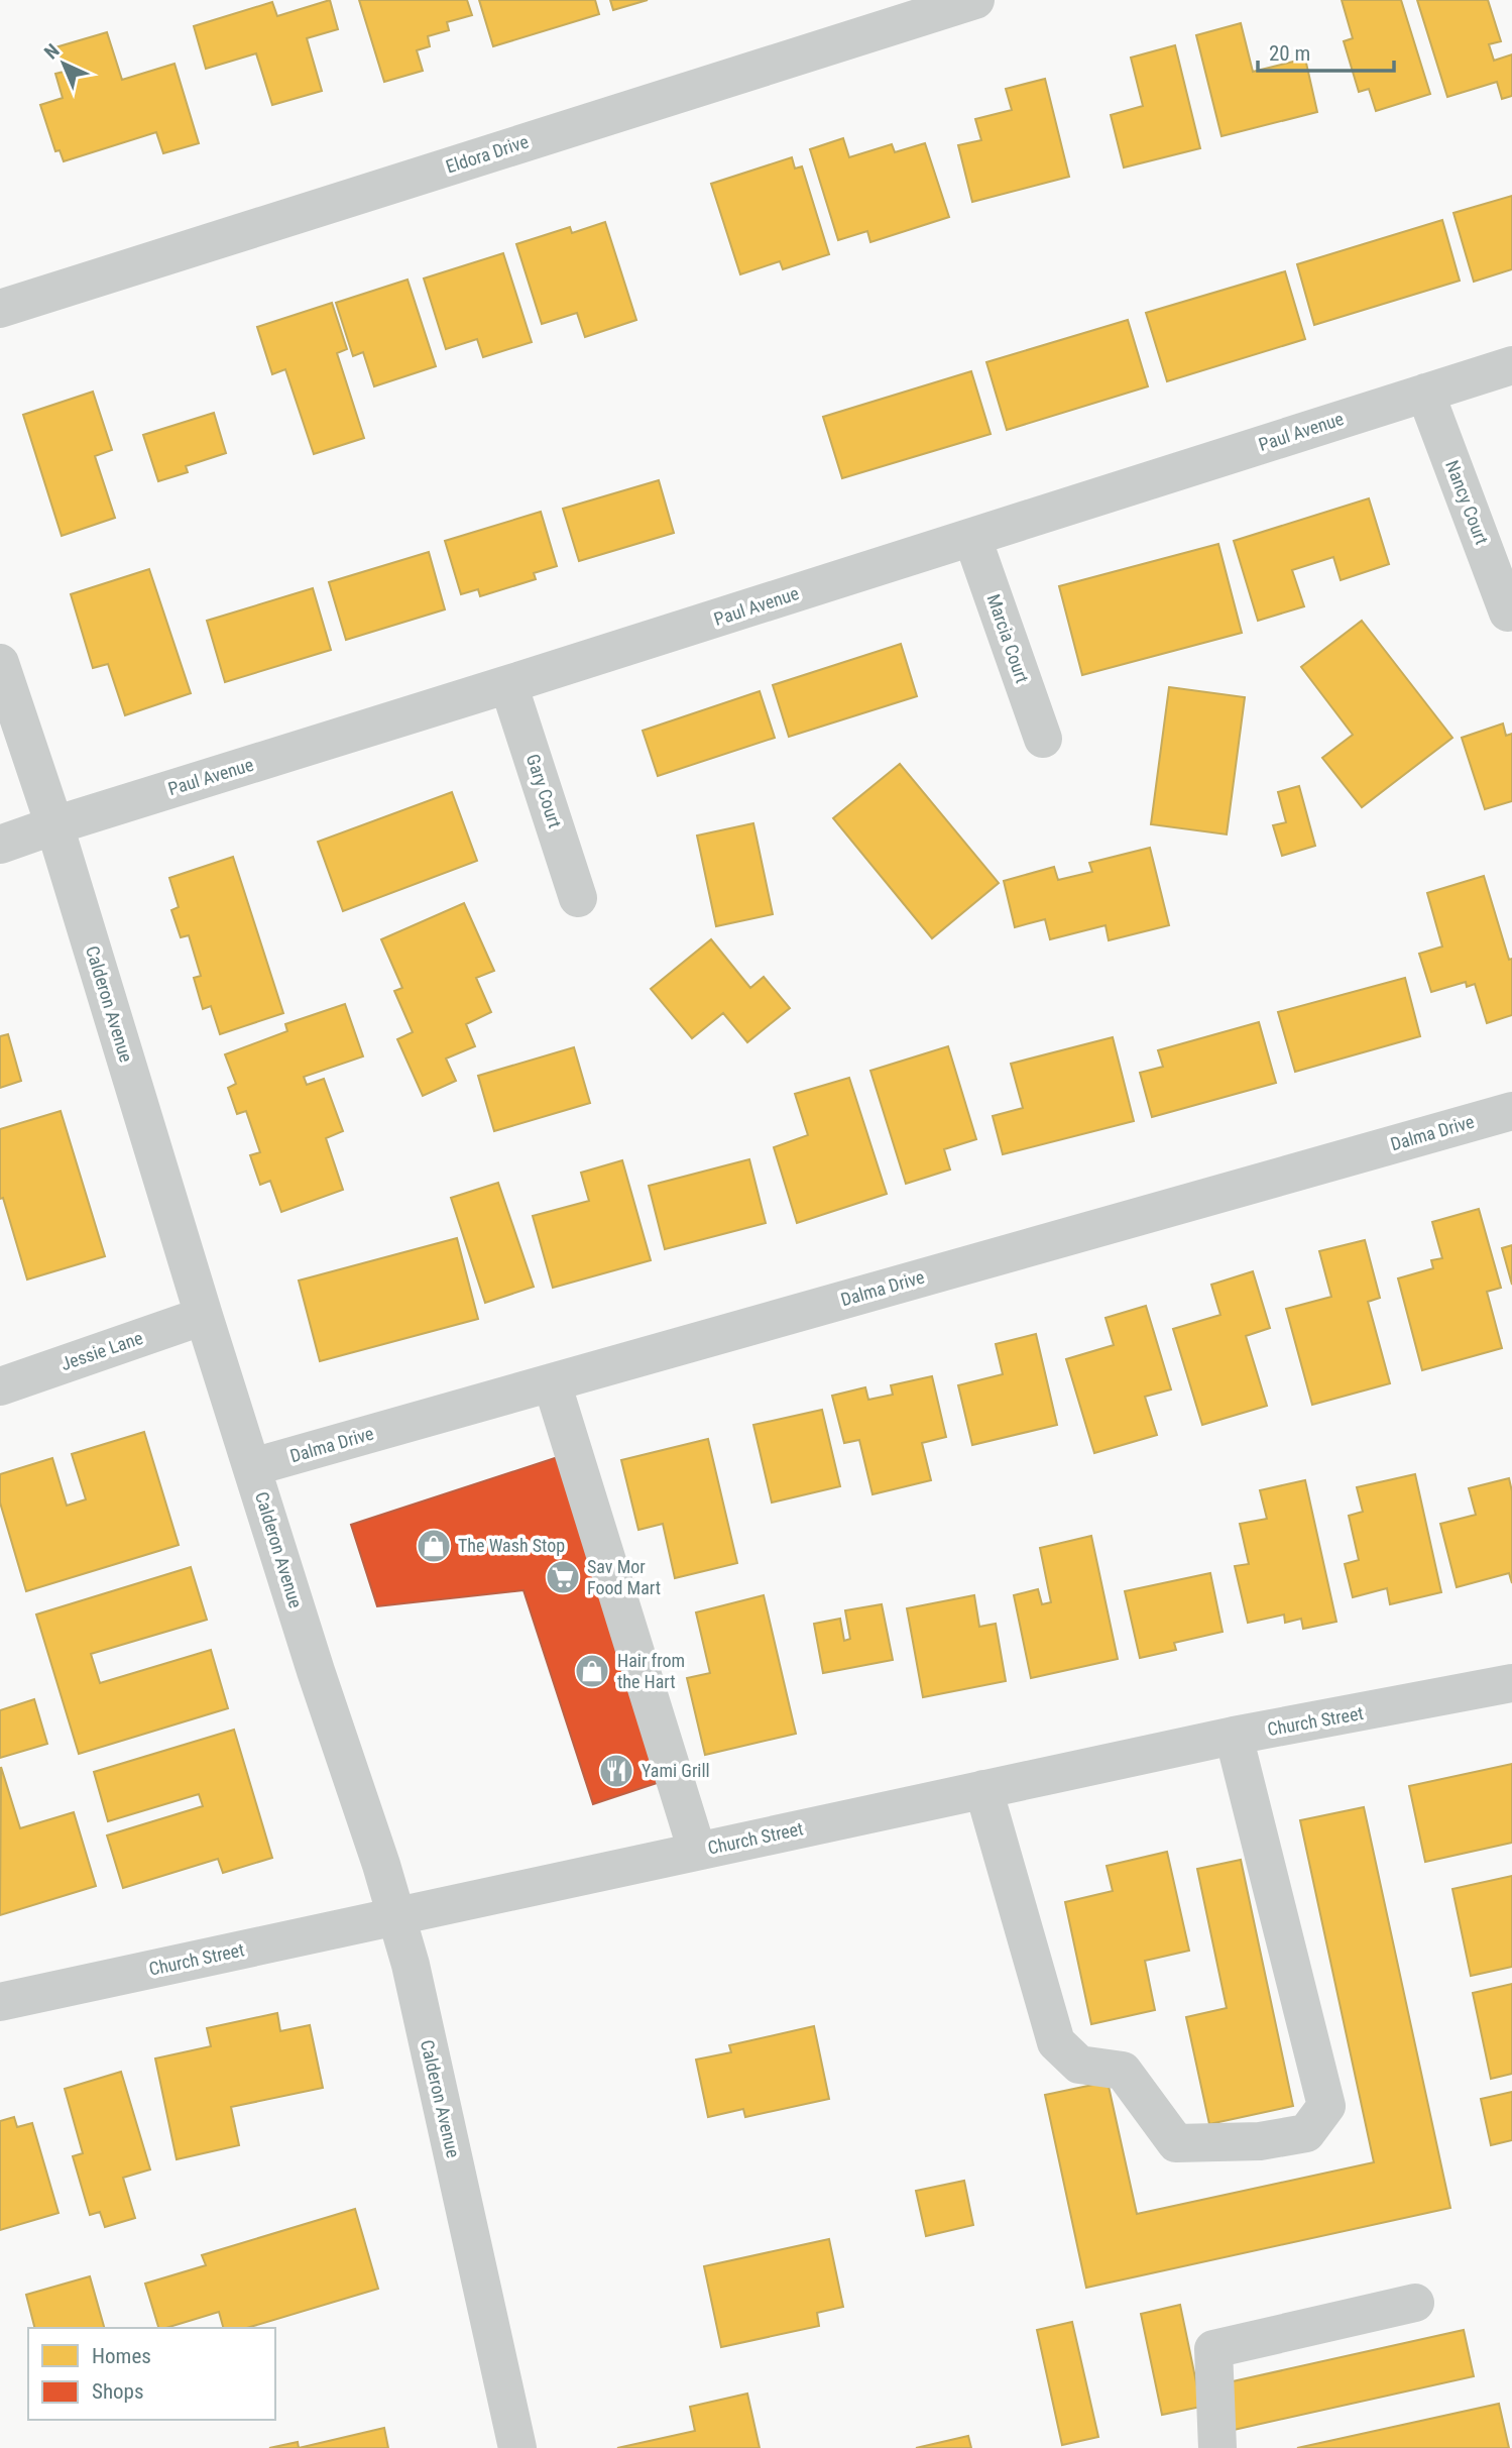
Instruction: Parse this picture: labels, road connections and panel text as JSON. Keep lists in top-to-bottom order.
{
  "streets": {
    "street": [
      "Eldora Drive",
      "Paul Avenue",
      "Nancy Court",
      "Marcia Court",
      "Gary Court",
      "Calderon Avenue",
      "Dalma Drive",
      "Jessie Lane",
      "Church Street"
    ]
  },
  "crossings": [
    ["Paul Avenue", "Nancy Court"],
    ["Paul Avenue", "Marcia Court"],
    ["Paul Avenue", "Gary Court"],
    ["Paul Avenue", "Calderon Avenue"],
    ["Calderon Avenue", "Dalma Drive"],
    ["Calderon Avenue", "Jessie Lane"],
    ["Calderon Avenue", "Church Street"]
  ],
  "places": {
    "shop": ["The Wash Stop", "Hair from the Hart"],
    "supermarket": ["Sav Mor Food Mart"],
    "restaurant": ["Yami Grill"]
  },
  "legend": ["Homes", "Shops"],
  "scale_bar": "20 m",
  "north": "top left"
}
